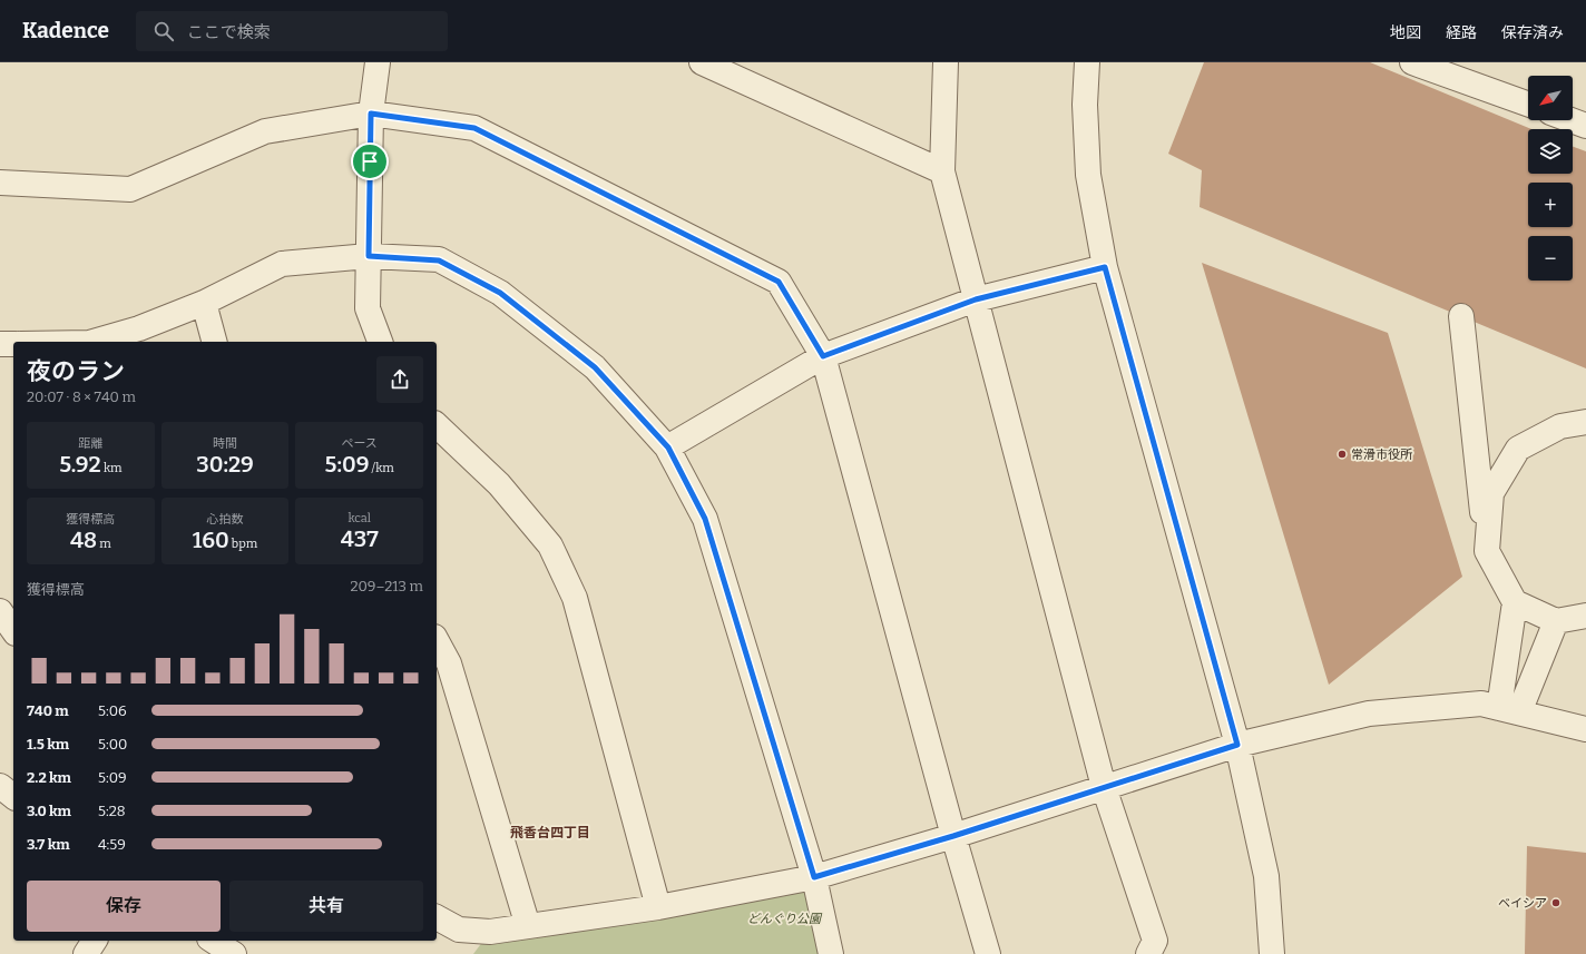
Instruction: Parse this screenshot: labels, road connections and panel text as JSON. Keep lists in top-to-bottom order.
{
  "districts": ["飛香台四丁目"],
  "parks": ["どんぐり公園"],
  "places": ["常滑市役所", "ベイシア"],
  "north": "bottom left",
  "page": {
    "header": "Kadence",
    "search": "ここで検索",
    "nav": ["地図", "経路", "保存済み"],
    "map_buttons": ["+", "−"],
    "heading": ["夜のラン", "20:07 · 8 × 740 m"],
    "stats": [
      ["距離", "5.92 km"],
      ["時間", "30:29"],
      ["ペース", "5:09 /km"],
      ["獲得標高", "48 m"],
      ["心拍数", "160 bpm"],
      ["kcal", "437"]
    ],
    "chart": ["獲得標高", "209–213 m"],
    "list": [
      {
        "name": "740 m",
        "note": "5:06"
      },
      {
        "name": "1.5 km",
        "note": "5:00"
      },
      {
        "name": "2.2 km",
        "note": "5:09"
      },
      {
        "name": "3.0 km",
        "note": "5:28"
      },
      {
        "name": "3.7 km",
        "note": "4:59"
      }
    ],
    "buttons": ["保存", "共有"]
  }
}
